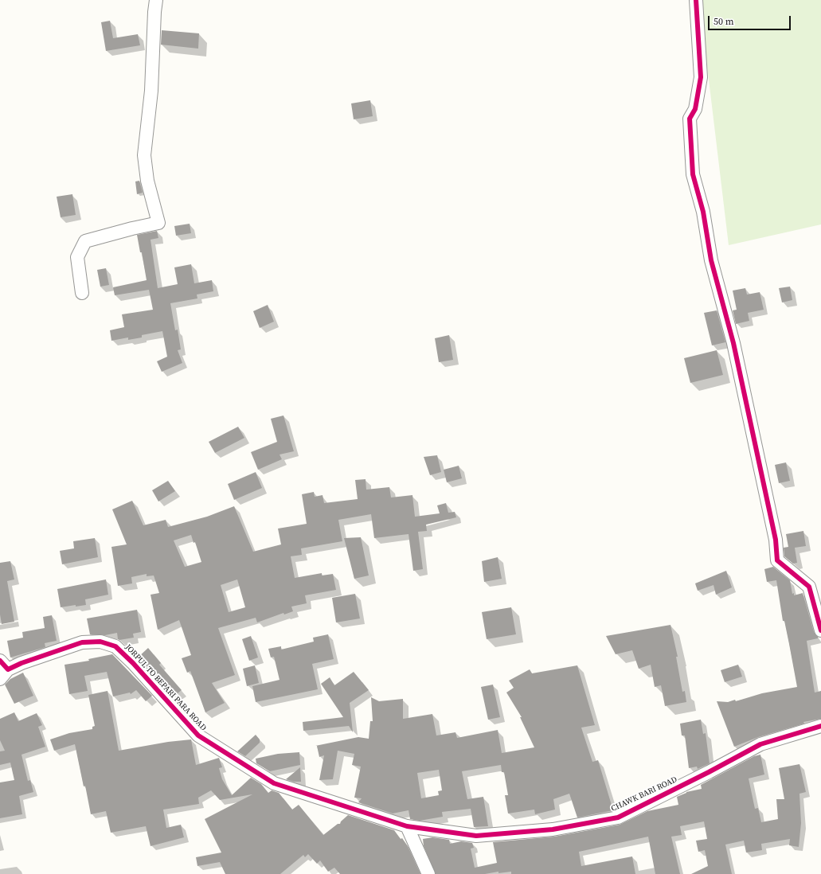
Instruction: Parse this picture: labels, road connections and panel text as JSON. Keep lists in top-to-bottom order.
{
  "streets": {
    "street": ["JORPUL TO BEPARI PARA ROAD", "CHAWK BARI ROAD"]
  },
  "crossings": [
    ["JORPUL TO BEPARI PARA ROAD", "CHAWK BARI ROAD"]
  ],
  "scale_bar": "50 m"
}
